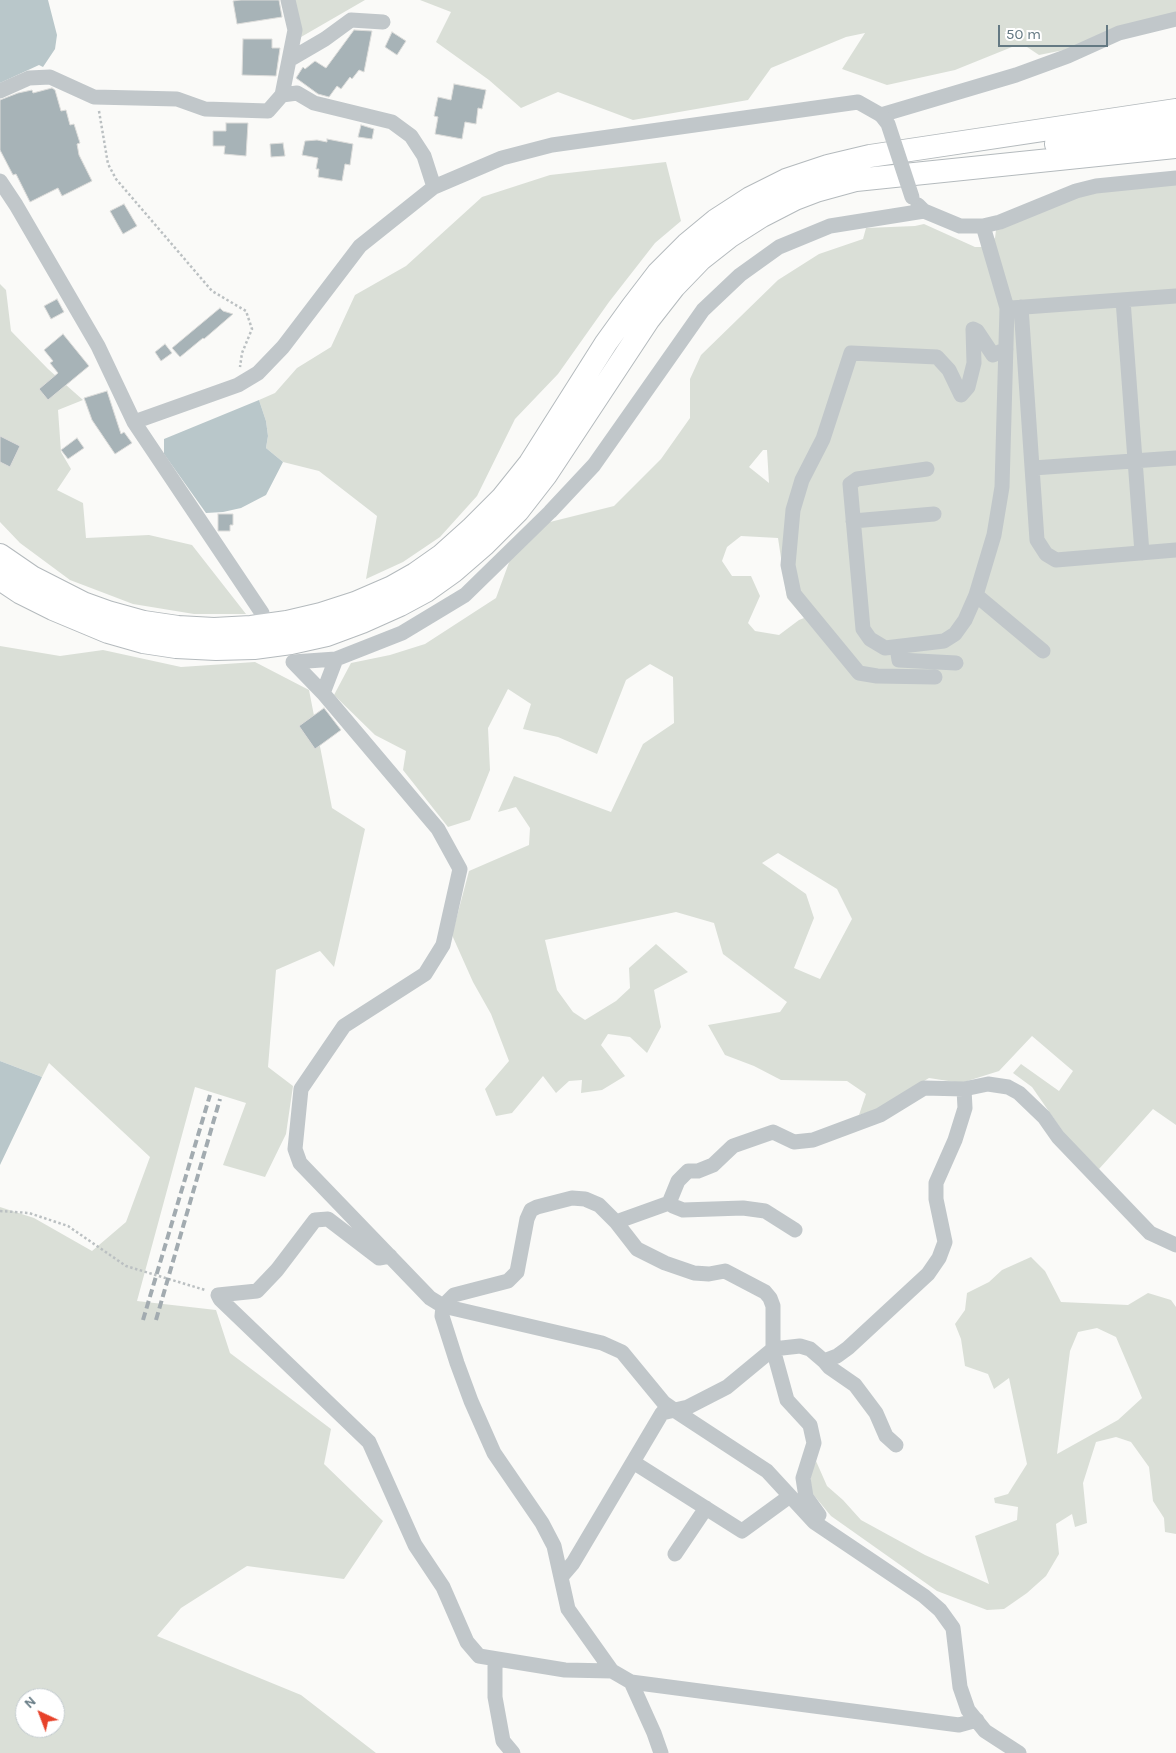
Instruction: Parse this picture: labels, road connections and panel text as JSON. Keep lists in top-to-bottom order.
{
  "scale_bar": "50 m",
  "north": "top left"
}
